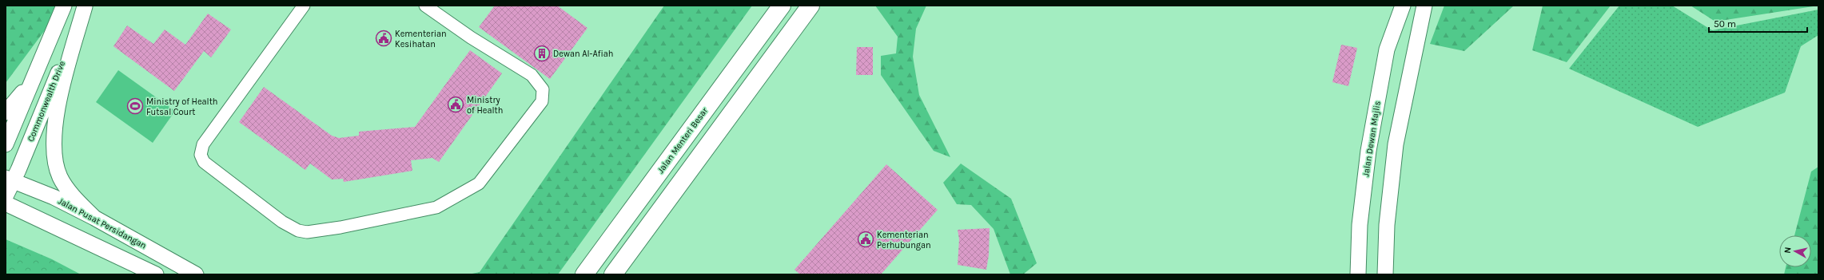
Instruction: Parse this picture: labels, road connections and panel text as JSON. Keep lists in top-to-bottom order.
{
  "streets": {
    "main road": ["Jalan Menteri Besar"],
    "street": ["Commonwealth Drive", "Jalan Dewan Majlis", "Jalan Pusat Persidangan"]
  },
  "crossings": [
    ["Commonwealth Drive", "Jalan Pusat Persidangan"]
  ],
  "places": {
    "public building": ["Kementerian Kesihatan", "Ministry of Health", "Kementerian Perhubungan"],
    "building": ["Dewan Al-Afiah"],
    "sports": ["Ministry of Health Futsal Court"]
  },
  "scale_bar": "50 m",
  "north": "left"
}
